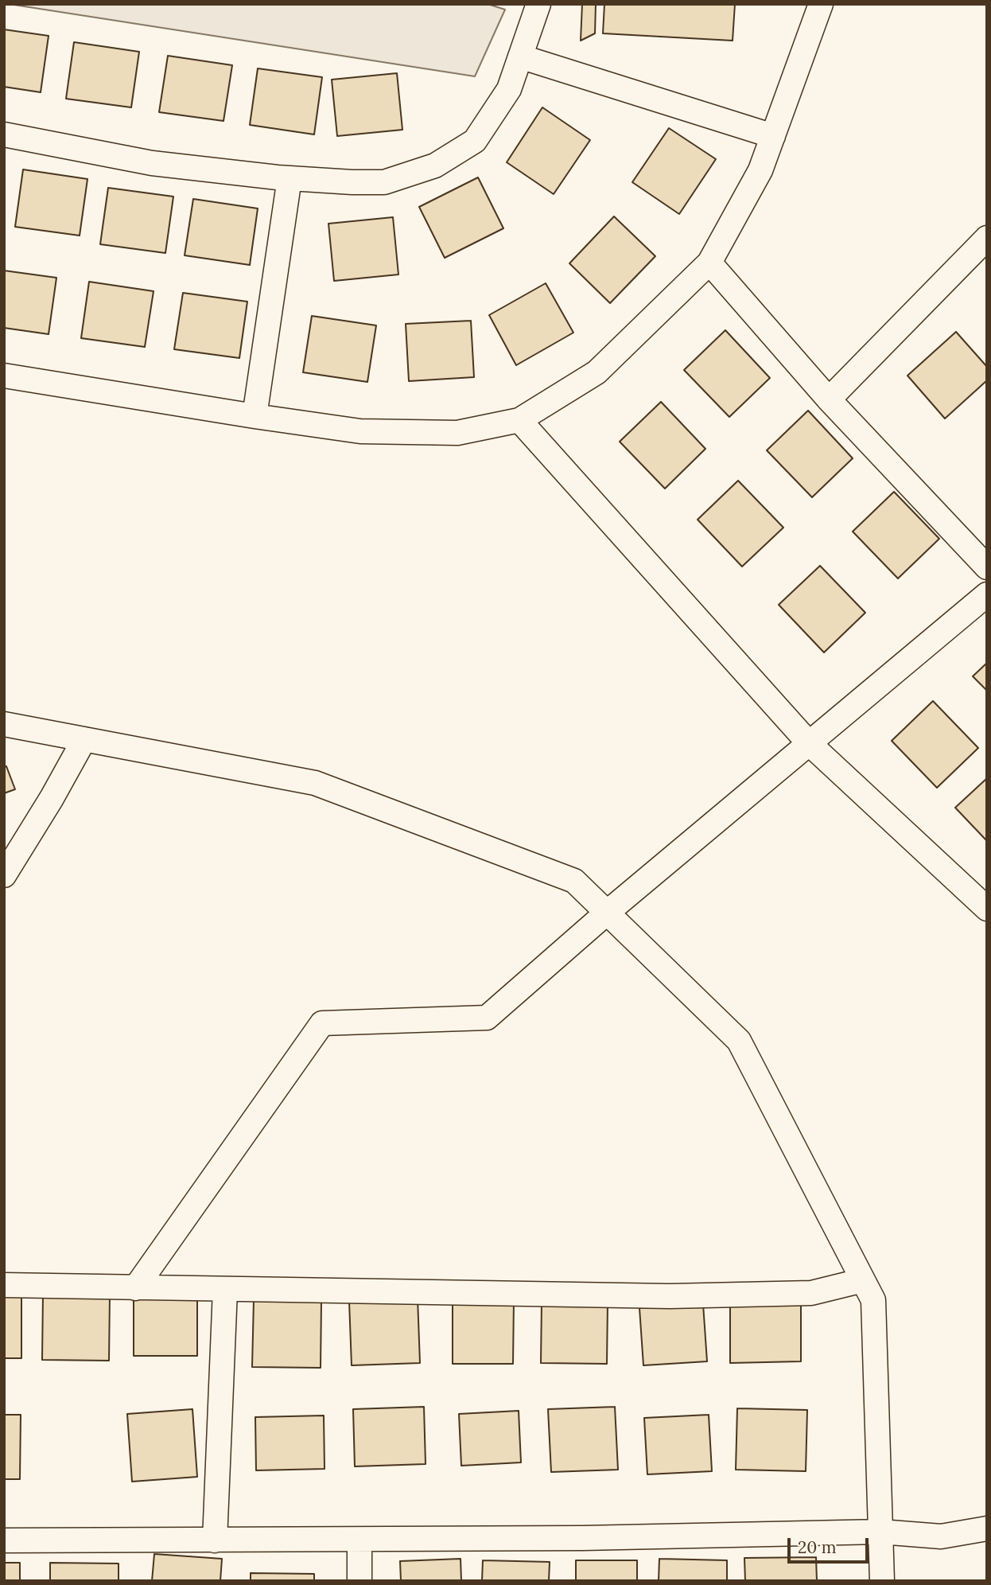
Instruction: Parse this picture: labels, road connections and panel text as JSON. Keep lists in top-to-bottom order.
{
  "scale_bar": "20 m"
}
